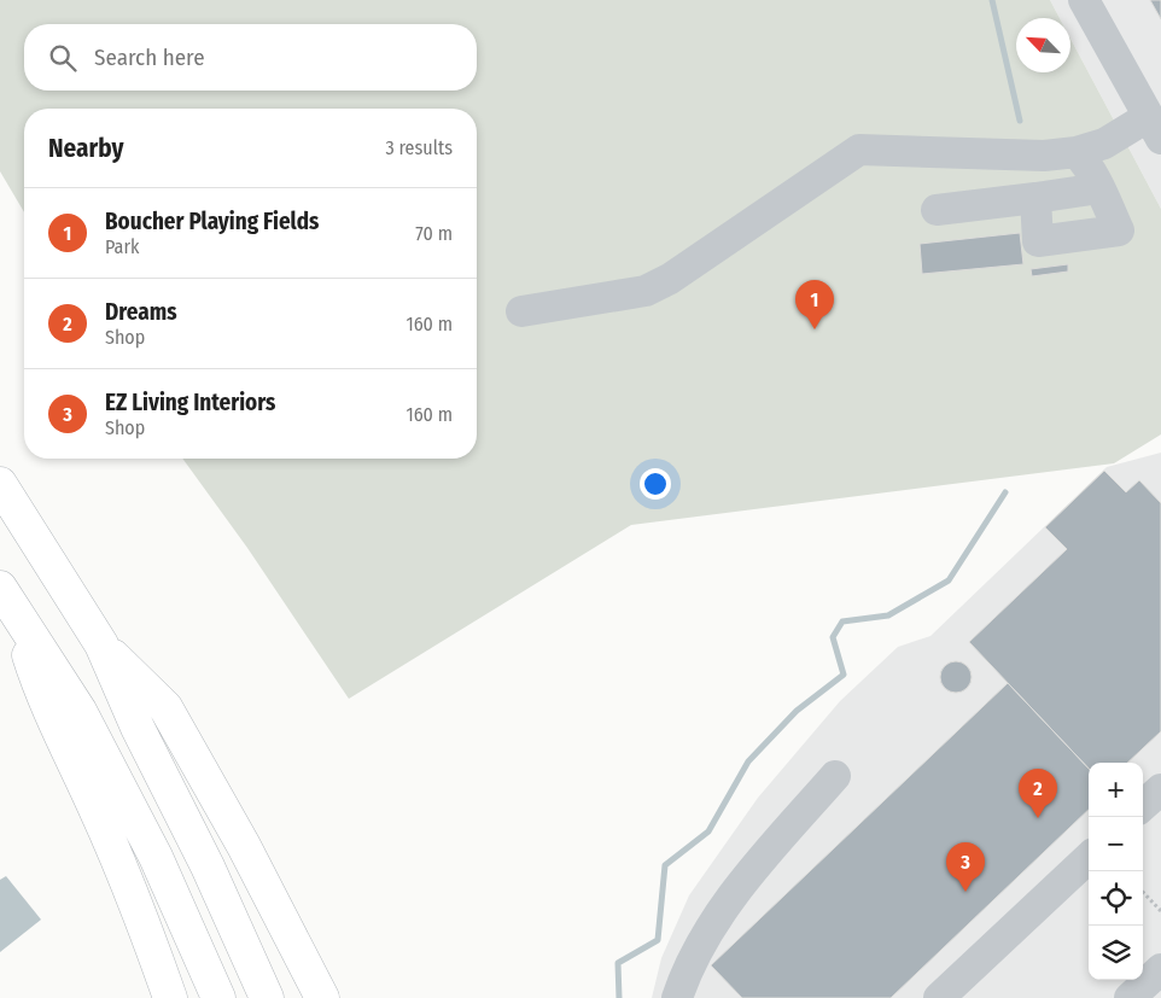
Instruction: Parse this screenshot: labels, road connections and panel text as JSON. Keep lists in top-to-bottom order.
{
  "north": "top left",
  "page": {
    "search": "Search here",
    "heading": ["Nearby", "3 results"],
    "list": [
      {
        "mark": "1",
        "name": "Boucher Playing Fields",
        "note": "Park",
        "value": "70 m"
      },
      {
        "mark": "2",
        "name": "Dreams",
        "note": "Shop",
        "value": "160 m"
      },
      {
        "mark": "3",
        "name": "EZ Living Interiors",
        "note": "Shop",
        "value": "160 m"
      }
    ],
    "pins": ["1", "2", "3"],
    "map_buttons": ["+", "−"]
  }
}
